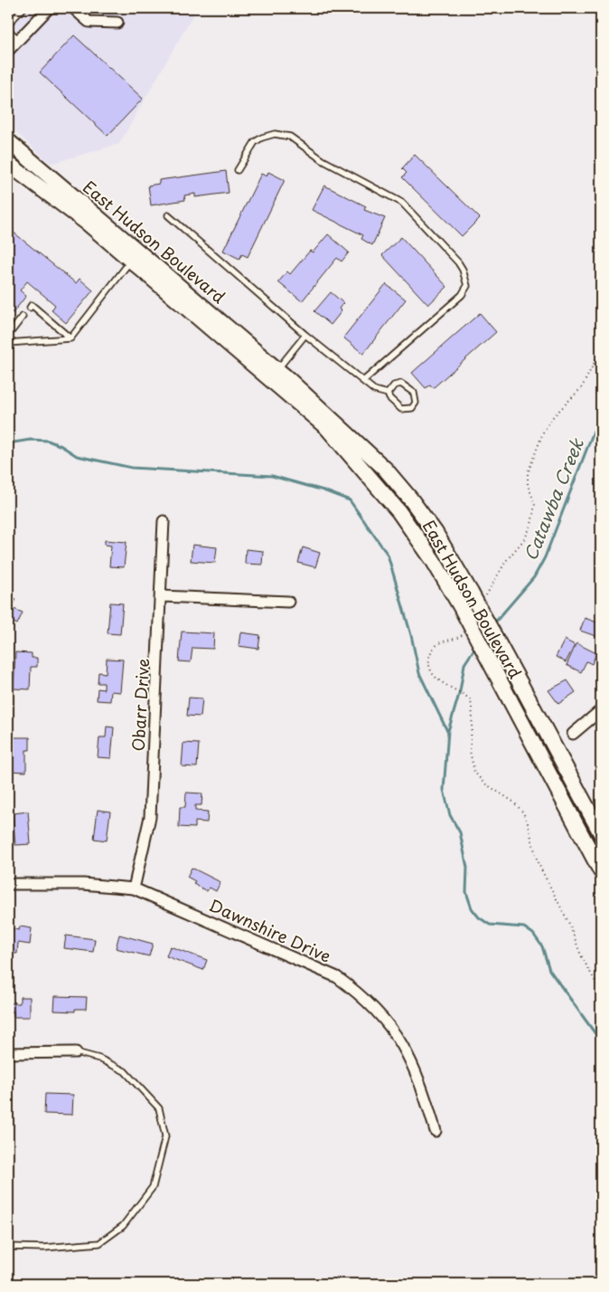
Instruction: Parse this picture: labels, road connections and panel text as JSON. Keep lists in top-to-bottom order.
{
  "streets": {
    "main road": ["East Hudson Boulevard"],
    "street": ["Obarr Drive", "Dawnshire Drive"]
  },
  "crossings": [
    ["Obarr Drive", "Dawnshire Drive"]
  ],
  "water": ["Catawba Creek"]
}
